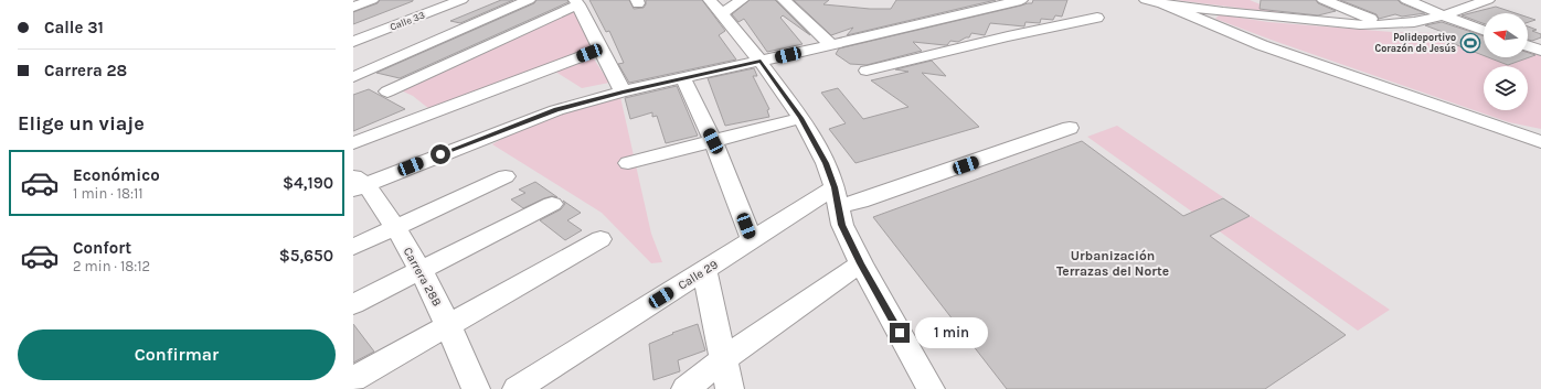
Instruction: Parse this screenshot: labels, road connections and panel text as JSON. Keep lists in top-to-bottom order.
{
  "streets": {
    "street": ["Calle 33", "Calle 29", "Carrera 28B"]
  },
  "districts": ["Urbanización Terrazas del Norte"],
  "places": {
    "sports": ["Polideportivo Corazón de Jesús"]
  },
  "north": "left",
  "page": {
    "banner": ["Calle 31", "Carrera 28"],
    "heading": "Elige un viaje",
    "list": [
      {
        "name": "Económico",
        "note": "1 min · 18:11",
        "value": "$4,190"
      },
      {
        "name": "Confort",
        "note": "2 min · 18:12",
        "value": "$5,650"
      }
    ],
    "bubble": "1 min",
    "buttons": "Confirmar"
  }
}
